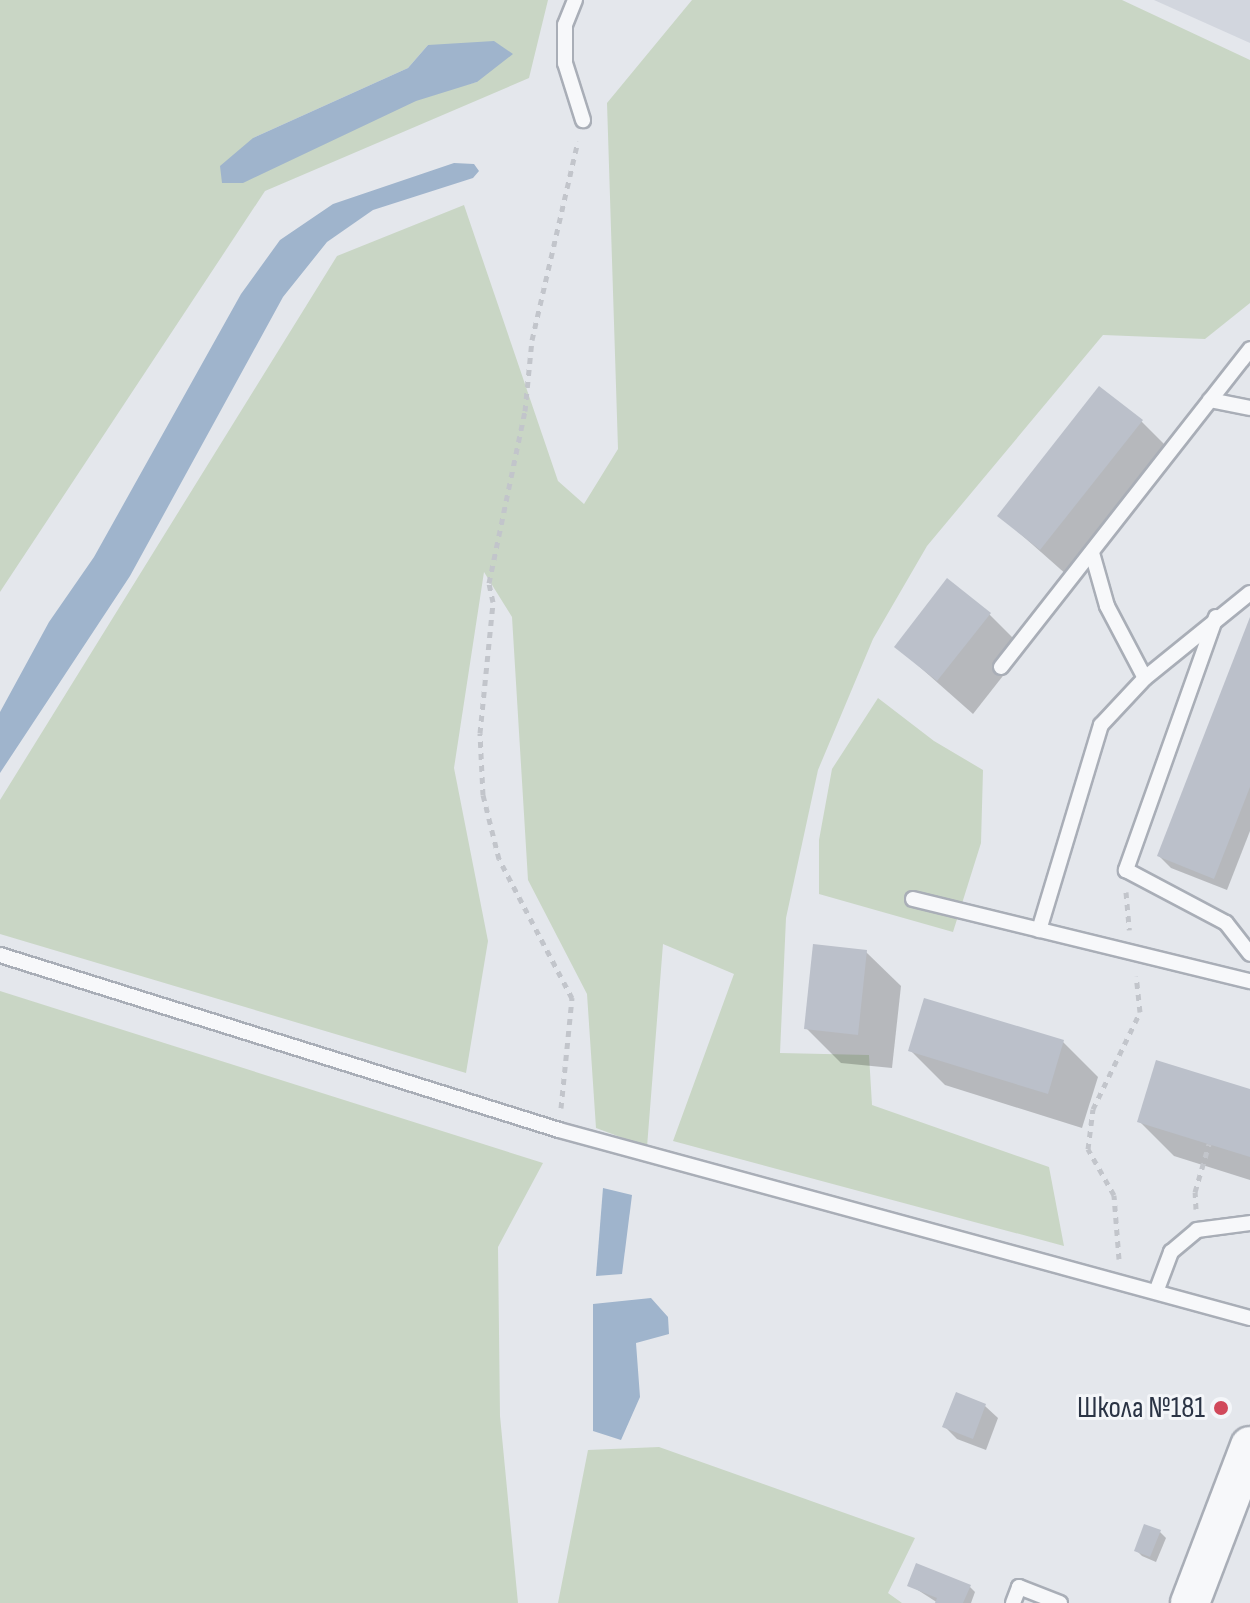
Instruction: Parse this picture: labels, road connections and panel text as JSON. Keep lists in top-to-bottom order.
{
  "places": ["Школа №181"]
}
